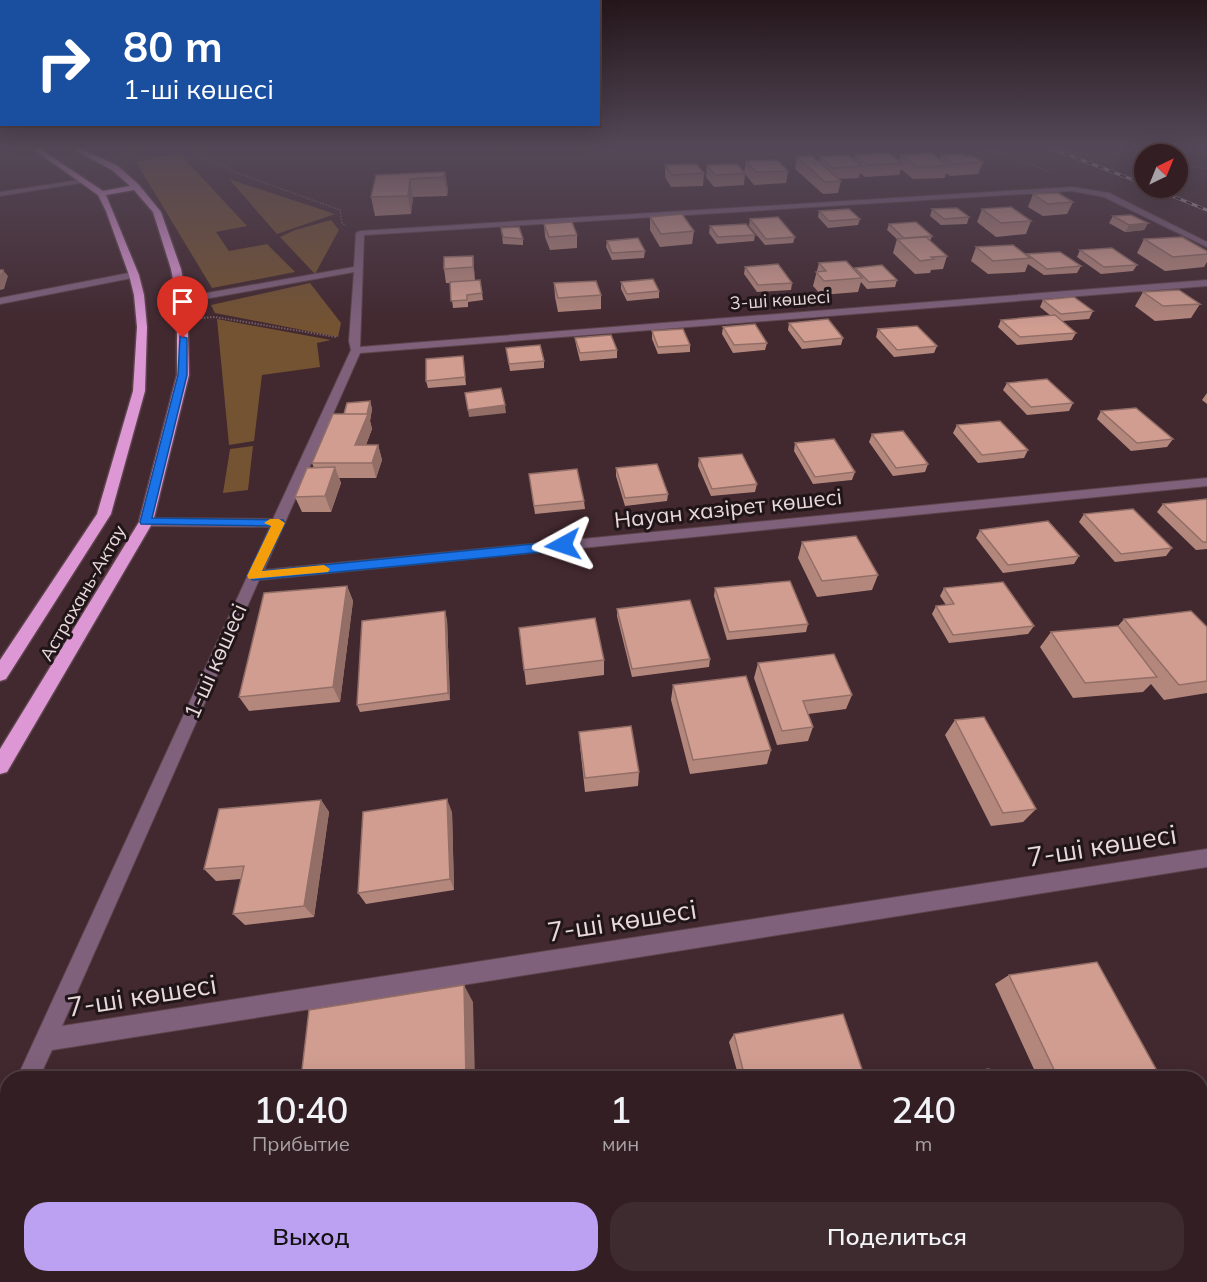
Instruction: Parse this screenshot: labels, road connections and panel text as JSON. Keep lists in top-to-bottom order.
{
  "streets": {
    "highway": ["Астрахань-Актау"],
    "street": [
      "3-шi көшесі",
      "Науан хазірет көшесі",
      "1-шi көшесі",
      "7-шi көшесі"
    ]
  },
  "crossings": [
    ["3-шi көшесі", "1-шi көшесі"],
    ["Науан хазірет көшесі", "1-шi көшесі"],
    ["1-шi көшесі", "7-шi көшесі"]
  ],
  "north": "top right",
  "page": {
    "turn": ["80 m", "1-шi көшесі"],
    "eta": [
      "10:40",
      "Прибытие",
      "1",
      "мин",
      "240",
      "m"
    ],
    "buttons": ["Выход", "Поделиться"]
  }
}
